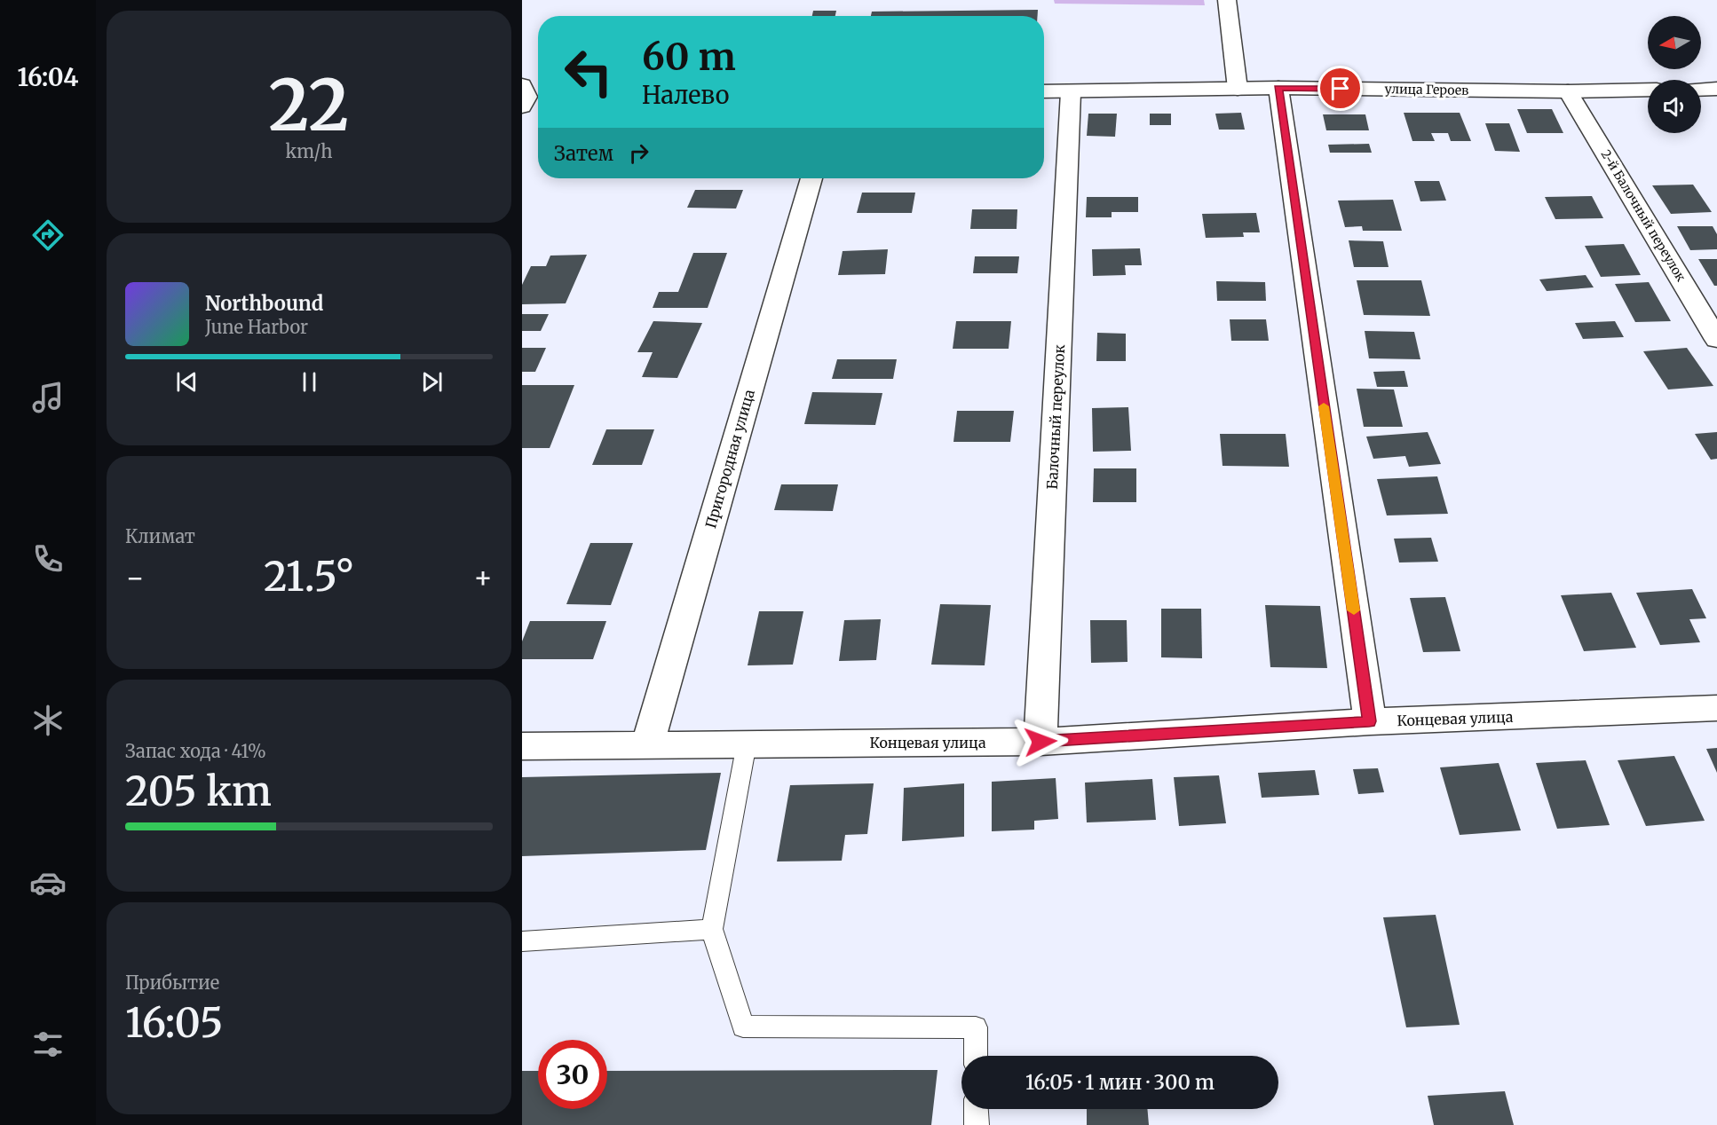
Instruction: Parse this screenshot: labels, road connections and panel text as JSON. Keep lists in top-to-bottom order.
{
  "streets": {
    "street": [
      "улица Героев",
      "2-й Балочный переулок",
      "Балочный переулок",
      "Пригородная улица",
      "Концевая улица"
    ]
  },
  "crossings": [
    ["улица Героев", "2-й Балочный переулок"],
    ["улица Героев", "Балочный переулок"],
    ["Балочный переулок", "Концевая улица"],
    ["Пригородная улица", "Концевая улица"]
  ],
  "north": "left",
  "page": {
    "tabs": "16:04",
    "tile": [
      ["22", "km/h"],
      "Климат",
      ["Запас хода · 41%", "205 km"],
      ["Прибытие", "16:05"]
    ],
    "turn": ["60 m", "Налево"],
    "then": "Затем",
    "song": ["Northbound", "June Harbor"],
    "heat": ["−", "21.5°", "+"],
    "limit": "30",
    "trip": "16:05 · 1 мин · 300 m"
  }
}
